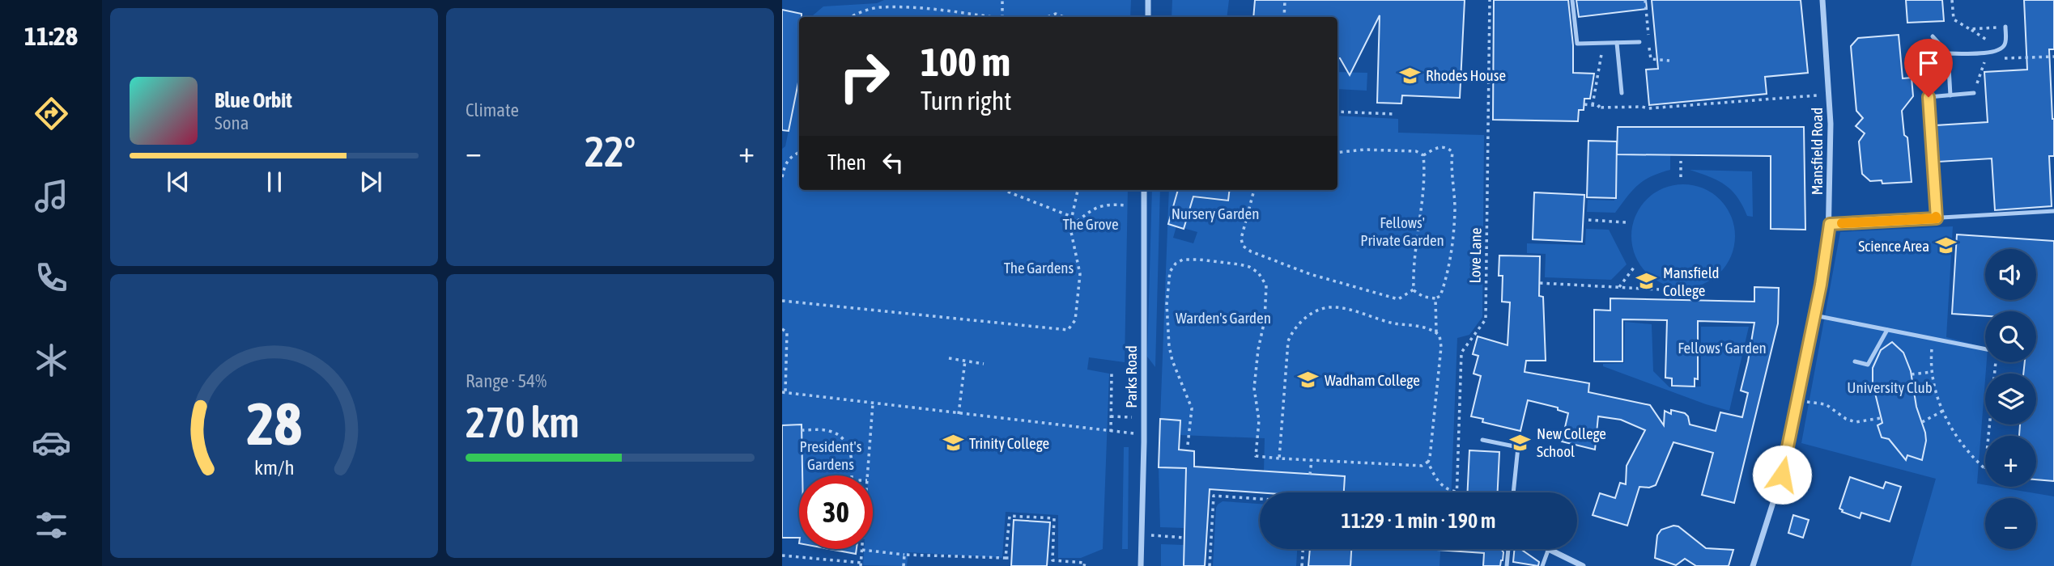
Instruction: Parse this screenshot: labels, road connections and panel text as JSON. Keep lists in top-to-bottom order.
{
  "streets": {
    "street": ["Mansfield Road", "Parks Road"],
    "path": ["Love Lane"]
  },
  "parks": [
    "Nursery Garden",
    "Fellows' Private Garden",
    "The Grove",
    "The Gardens",
    "Warden's Garden",
    "Fellows' Garden",
    "University Club",
    "President's Gardens"
  ],
  "places": {
    "school or university": [
      "Rhodes House",
      "Science Area",
      "Mansfield College",
      "Wadham College",
      "New College School",
      "Trinity College"
    ]
  },
  "page": {
    "tabs": "11:28",
    "tile": [
      "Climate",
      ["Range · 54%", "270 km"]
    ],
    "turn": ["100 m", "Turn right"],
    "song": ["Blue Orbit", "Sona"],
    "heat": ["−", "22°", "+"],
    "then": "Then",
    "map_buttons": ["+", "−"],
    "limit": "30",
    "trip": "11:29 · 1 min · 190 m",
    "gauge": ["28", "km/h"]
  }
}
